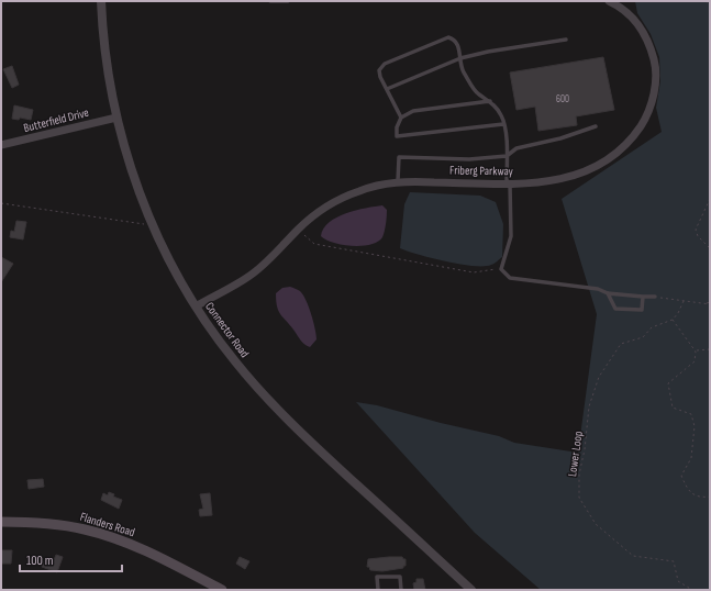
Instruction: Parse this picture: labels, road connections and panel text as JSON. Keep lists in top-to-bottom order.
{
  "streets": {
    "main road": ["Flanders Road"],
    "street": ["Butterfield Drive", "Friberg Parkway", "Connector Road"],
    "path": ["Lower Loop"]
  },
  "crossings": [
    ["Butterfield Drive", "Connector Road"],
    ["Friberg Parkway", "Connector Road"]
  ],
  "house_numbers": ["600"],
  "scale_bar": "100 m"
}
